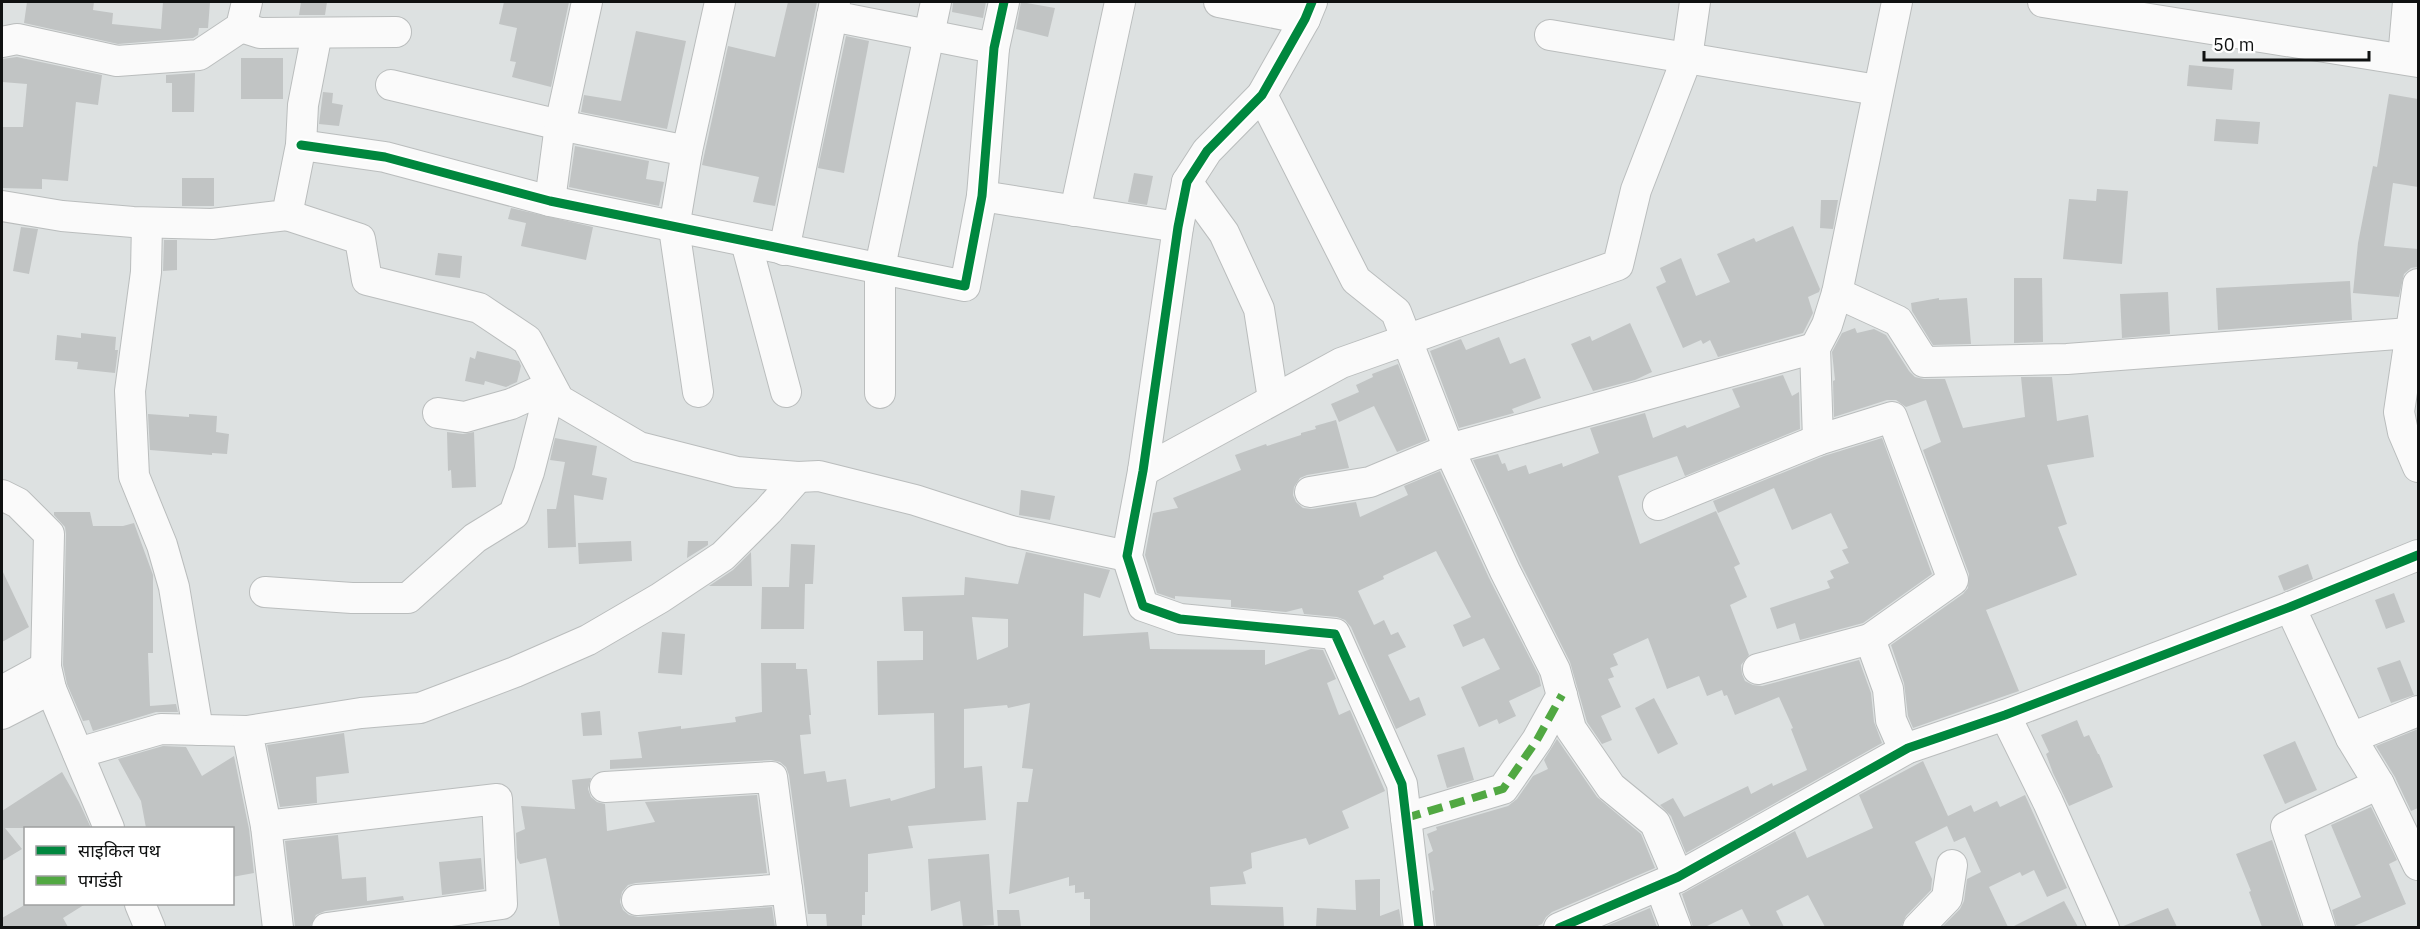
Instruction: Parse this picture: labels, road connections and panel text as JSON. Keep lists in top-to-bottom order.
{
  "legend": ["साइकिल पथ", "पगडंडी"],
  "scale_bar": "50 m"
}
